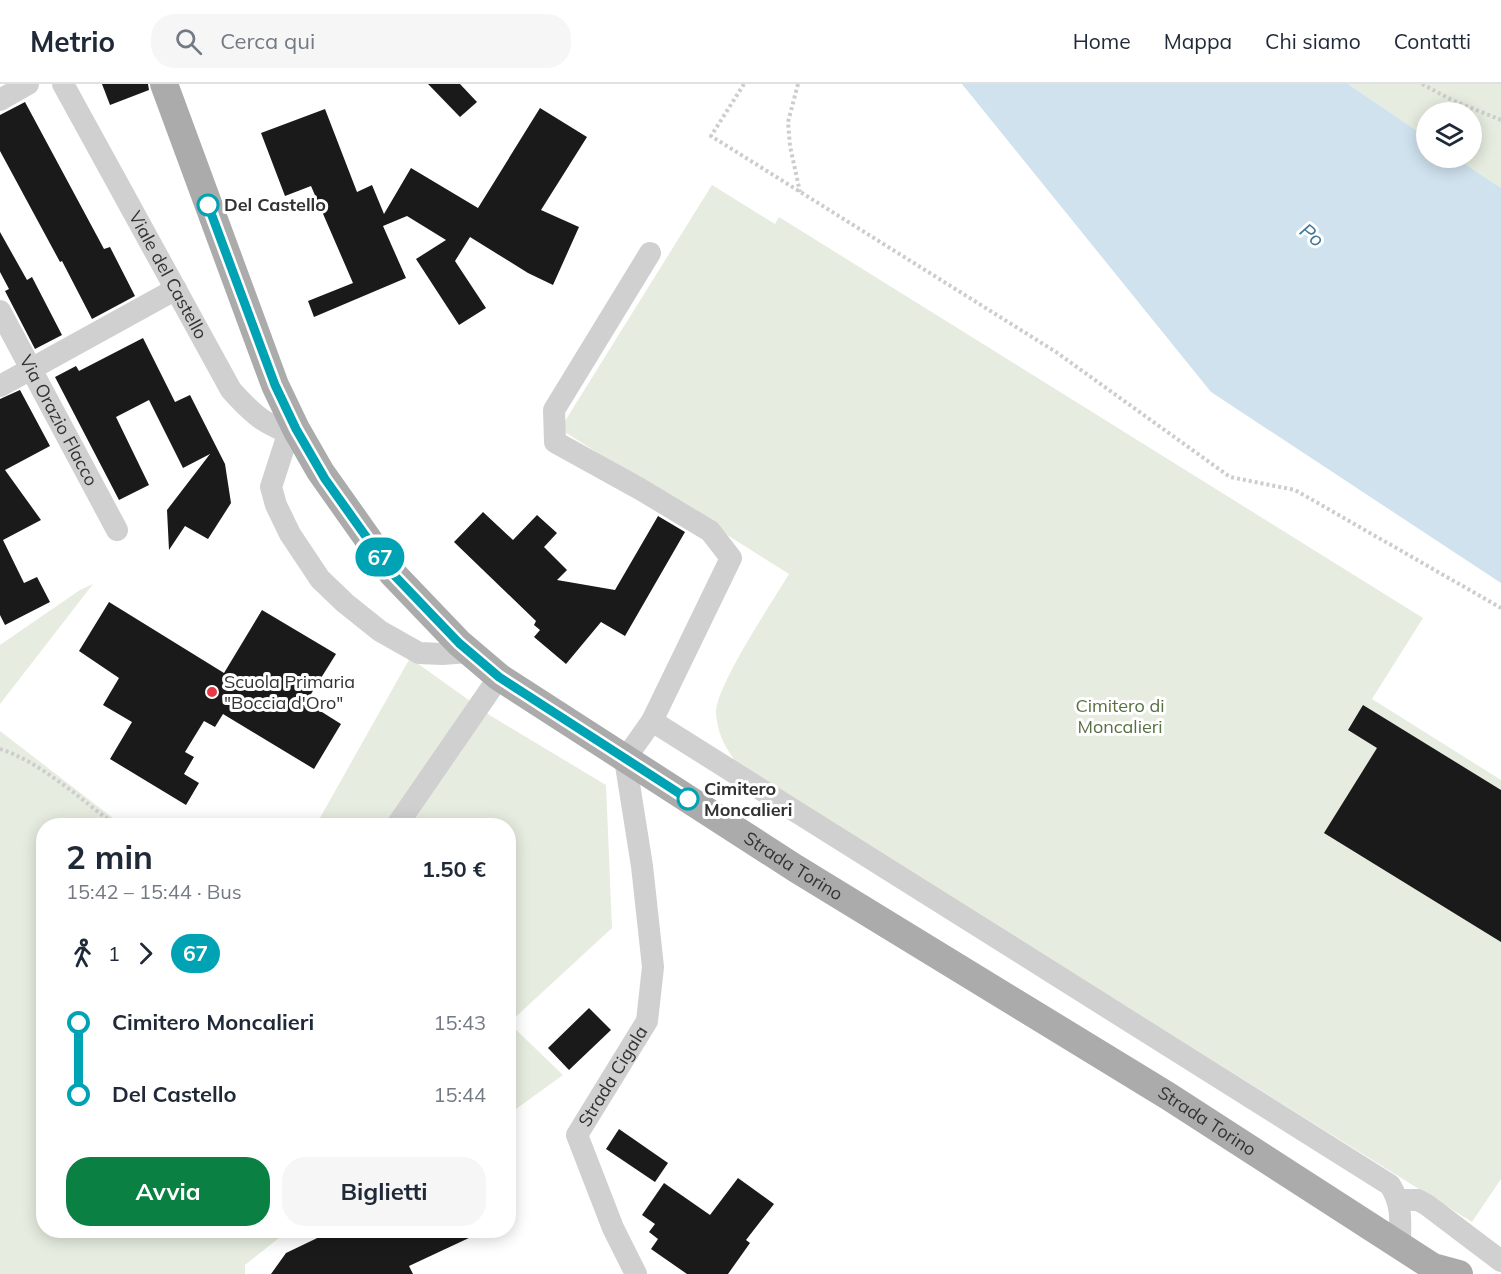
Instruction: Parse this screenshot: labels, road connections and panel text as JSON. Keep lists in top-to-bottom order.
{
  "streets": {
    "main road": ["Strada Torino"],
    "street": ["Viale del Castello", "Via Orazio Flacco", "Strada Cigala"]
  },
  "crossings": [
    ["Viale del Castello", "Strada Torino"],
    ["Strada Torino", "Strada Cigala"]
  ],
  "water": ["Po"],
  "parks": ["Cimitero di Moncalieri"],
  "places": ["Del Castello", "Scuola Primaria \"Boccia d'Oro\"", "Cimitero Moncalieri"],
  "lines": ["bus line 67"],
  "page": {
    "header": "Metrio",
    "search": "Cerca qui",
    "nav": [
      "Home",
      "Mappa",
      "Chi siamo",
      "Contatti"
    ],
    "on_map": "67",
    "heading": ["2 min", "15:42 – 15:44 · Bus", "1.50 €"],
    "legs": ["1", "67"],
    "list": [
      {
        "name": "Cimitero Moncalieri",
        "value": "15:43"
      },
      {
        "name": "Del Castello",
        "value": "15:44"
      }
    ],
    "buttons": ["Avvia", "Biglietti"]
  }
}
